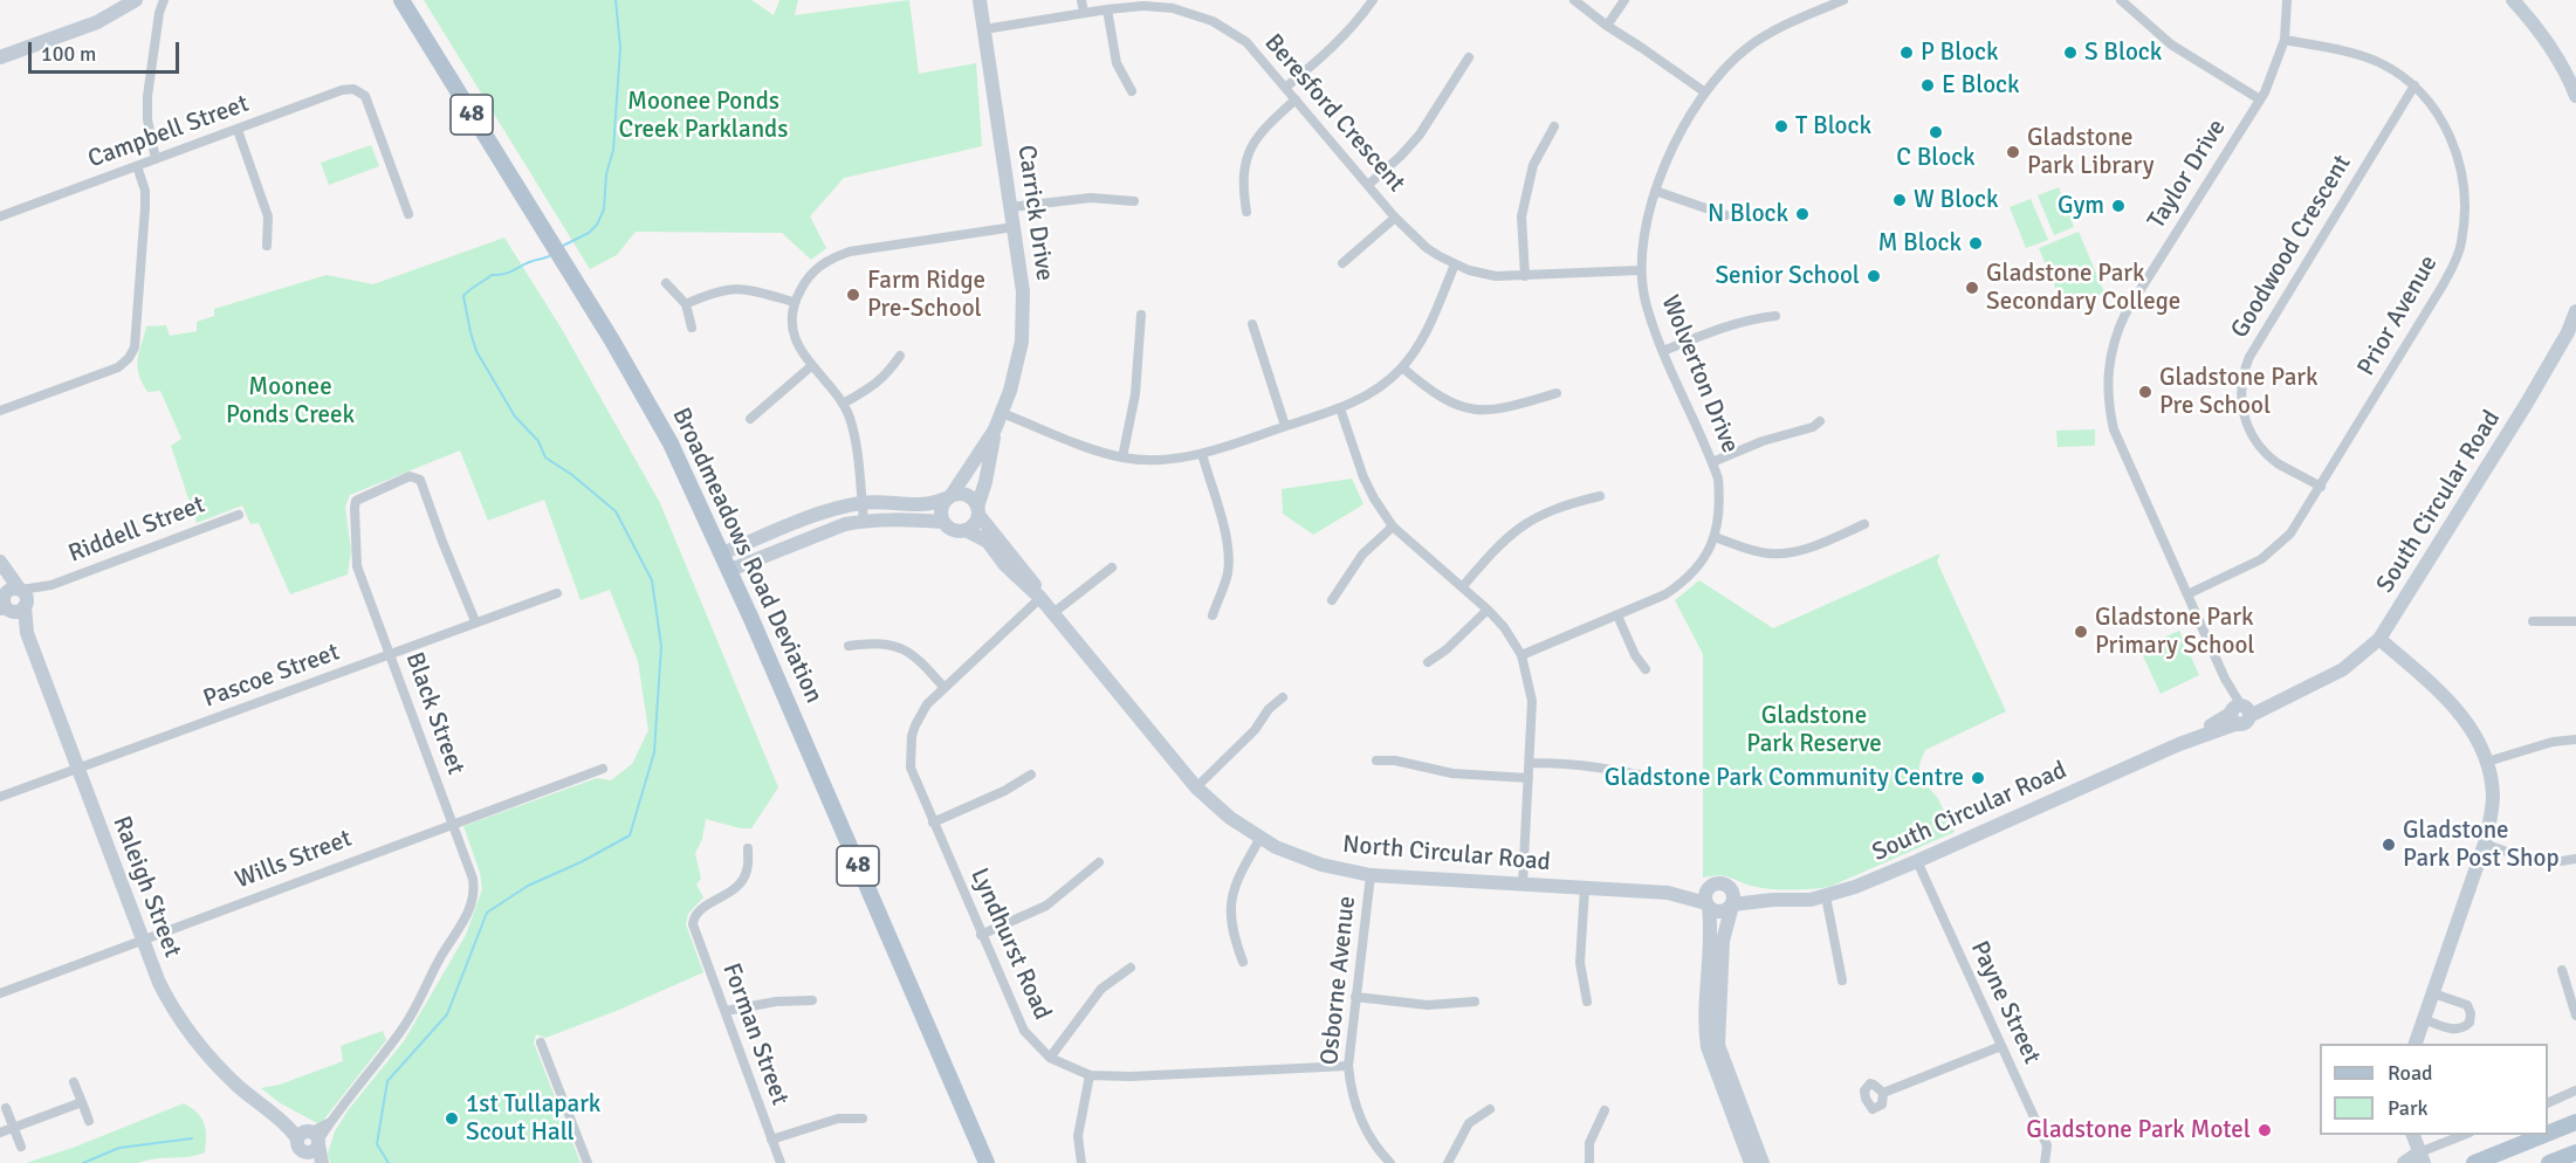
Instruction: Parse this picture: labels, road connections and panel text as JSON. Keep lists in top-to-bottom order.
{
  "streets": {
    "main road": ["48", "Broadmeadows Road Deviation"],
    "street": [
      "Beresford Crescent",
      "Campbell Street",
      "Taylor Drive",
      "Carrick Drive",
      "Goodwood Crescent",
      "Prior Avenue",
      "Wolverton Drive",
      "South Circular Road",
      "Riddell Street",
      "Pascoe Street",
      "Black Street",
      "North Circular Road",
      "Wills Street",
      "Raleigh Street",
      "Lyndhurst Road",
      "Osborne Avenue",
      "Payne Street",
      "Forman Street"
    ]
  },
  "crossings": [
    ["Beresford Crescent", "Carrick Drive"],
    ["Beresford Crescent", "Wolverton Drive"],
    ["Taylor Drive", "Prior Avenue"],
    ["Taylor Drive", "South Circular Road"],
    ["Carrick Drive", "North Circular Road"],
    ["Goodwood Crescent", "Prior Avenue"],
    ["South Circular Road", "North Circular Road"],
    ["South Circular Road", "Payne Street"],
    ["Riddell Street", "Raleigh Street"],
    ["Pascoe Street", "Black Street"],
    ["Pascoe Street", "Raleigh Street"],
    ["Black Street", "Wills Street"],
    ["Black Street", "Raleigh Street"],
    ["North Circular Road", "Lyndhurst Road"],
    ["North Circular Road", "Osborne Avenue"],
    ["Wills Street", "Raleigh Street"],
    ["Lyndhurst Road", "Osborne Avenue"]
  ],
  "parks": ["Moonee Ponds Creek Parklands", "Moonee Ponds Creek", "Gladstone Park Reserve"],
  "places": [
    "P Block",
    "S Block",
    "E Block",
    "T Block",
    "C Block",
    "Gladstone Park Library",
    "W Block",
    "Gym",
    "N Block",
    "M Block",
    "Senior School",
    "Gladstone Park Secondary College",
    "Farm Ridge Pre-School",
    "Gladstone Park Pre School",
    "Gladstone Park Primary School",
    "Gladstone Park Community Centre",
    "Gladstone Park Post Shop",
    "1st Tullapark Scout Hall",
    "Gladstone Park Motel"
  ],
  "legend": ["Road", "Park"],
  "scale_bar": "100 m"
}
